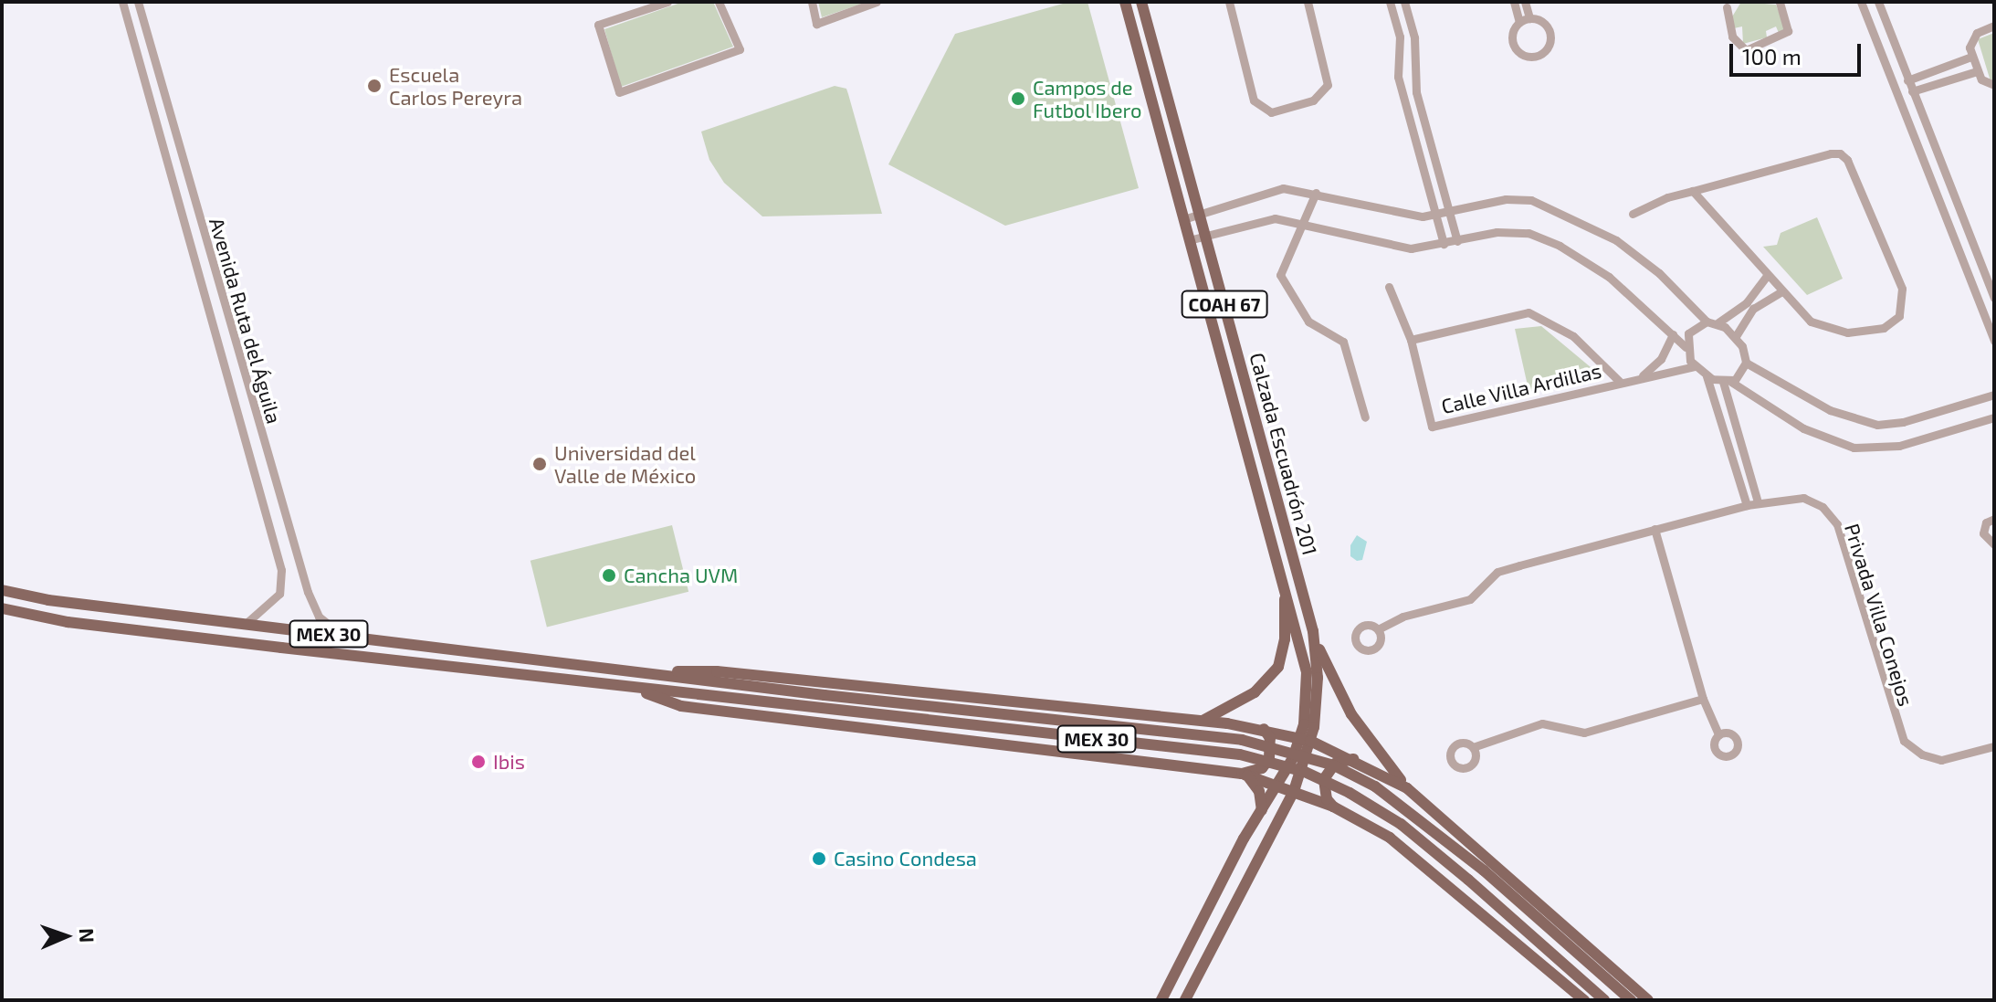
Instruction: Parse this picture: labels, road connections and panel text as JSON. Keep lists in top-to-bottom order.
{
  "streets": {
    "main road": ["COAH 67", "Calzada Escuadrón 201", "MEX 30"],
    "street": ["Avenida Ruta del Águila", "Calle Villa Ardillas", "Privada Villa Conejos"]
  },
  "crossings": [
    ["COAH 67", "Calzada Escuadrón 201"],
    ["Avenida Ruta del Águila", "MEX 30"]
  ],
  "places": [
    "Escuela Carlos Pereyra",
    "Campos de Futbol Ibero",
    "Universidad del Valle de México",
    "Cancha UVM",
    "Ibis",
    "Casino Condesa"
  ],
  "scale_bar": "100 m",
  "north": "right"
}
